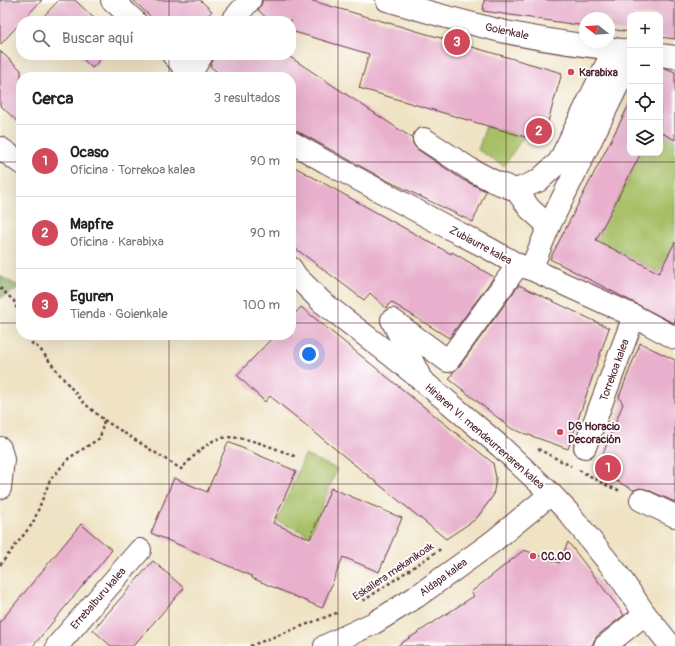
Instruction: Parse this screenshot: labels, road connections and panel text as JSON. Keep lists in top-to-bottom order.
{
  "streets": {
    "street": [
      "Goienkale",
      "Zubiaurre kalea",
      "Torrekoa kalea",
      "Hiriaren VI. mendeurrenaren kalea",
      "Aldapa kalea",
      "Errebalburu kalea"
    ],
    "path": ["Eskailera mekanikoak"]
  },
  "crossings": [
    ["Zubiaurre kalea", "Torrekoa kalea"],
    ["Hiriaren VI. mendeurrenaren kalea", "Aldapa kalea"]
  ],
  "places": ["Karabixa", "DG Horacio Decoración", "CC.OO"],
  "north": "left",
  "page": {
    "map_buttons": ["+", "−"],
    "search": "Buscar aquí",
    "pins": ["3", "2", "1"],
    "heading": ["Cerca", "3 resultados"],
    "list": [
      {
        "mark": "1",
        "name": "Ocaso",
        "note": "Oficina · Torrekoa kalea",
        "value": "90 m"
      },
      {
        "mark": "2",
        "name": "Mapfre",
        "note": "Oficina · Karabixa",
        "value": "90 m"
      },
      {
        "mark": "3",
        "name": "Eguren",
        "note": "Tienda · Goienkale",
        "value": "100 m"
      }
    ]
  }
}
